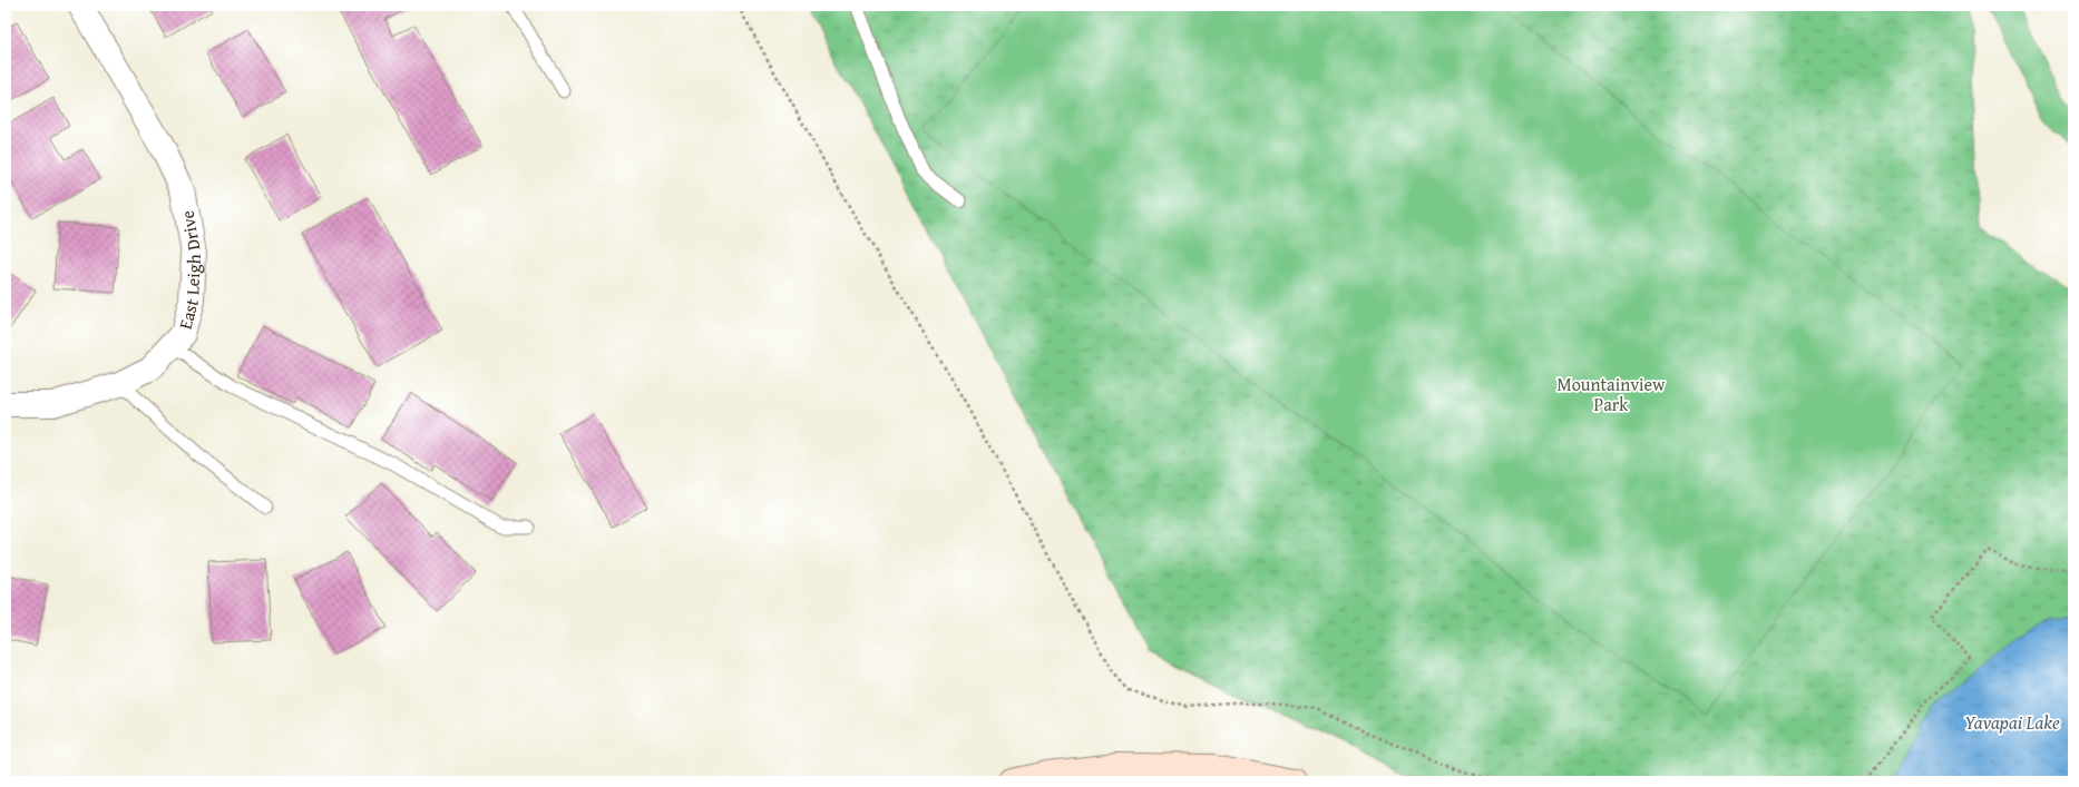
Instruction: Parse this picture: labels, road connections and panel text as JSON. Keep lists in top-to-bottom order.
{
  "streets": {
    "street": ["East Leigh Drive"]
  },
  "water": ["Yavapai Lake"],
  "parks": ["Mountainview Park"]
}
